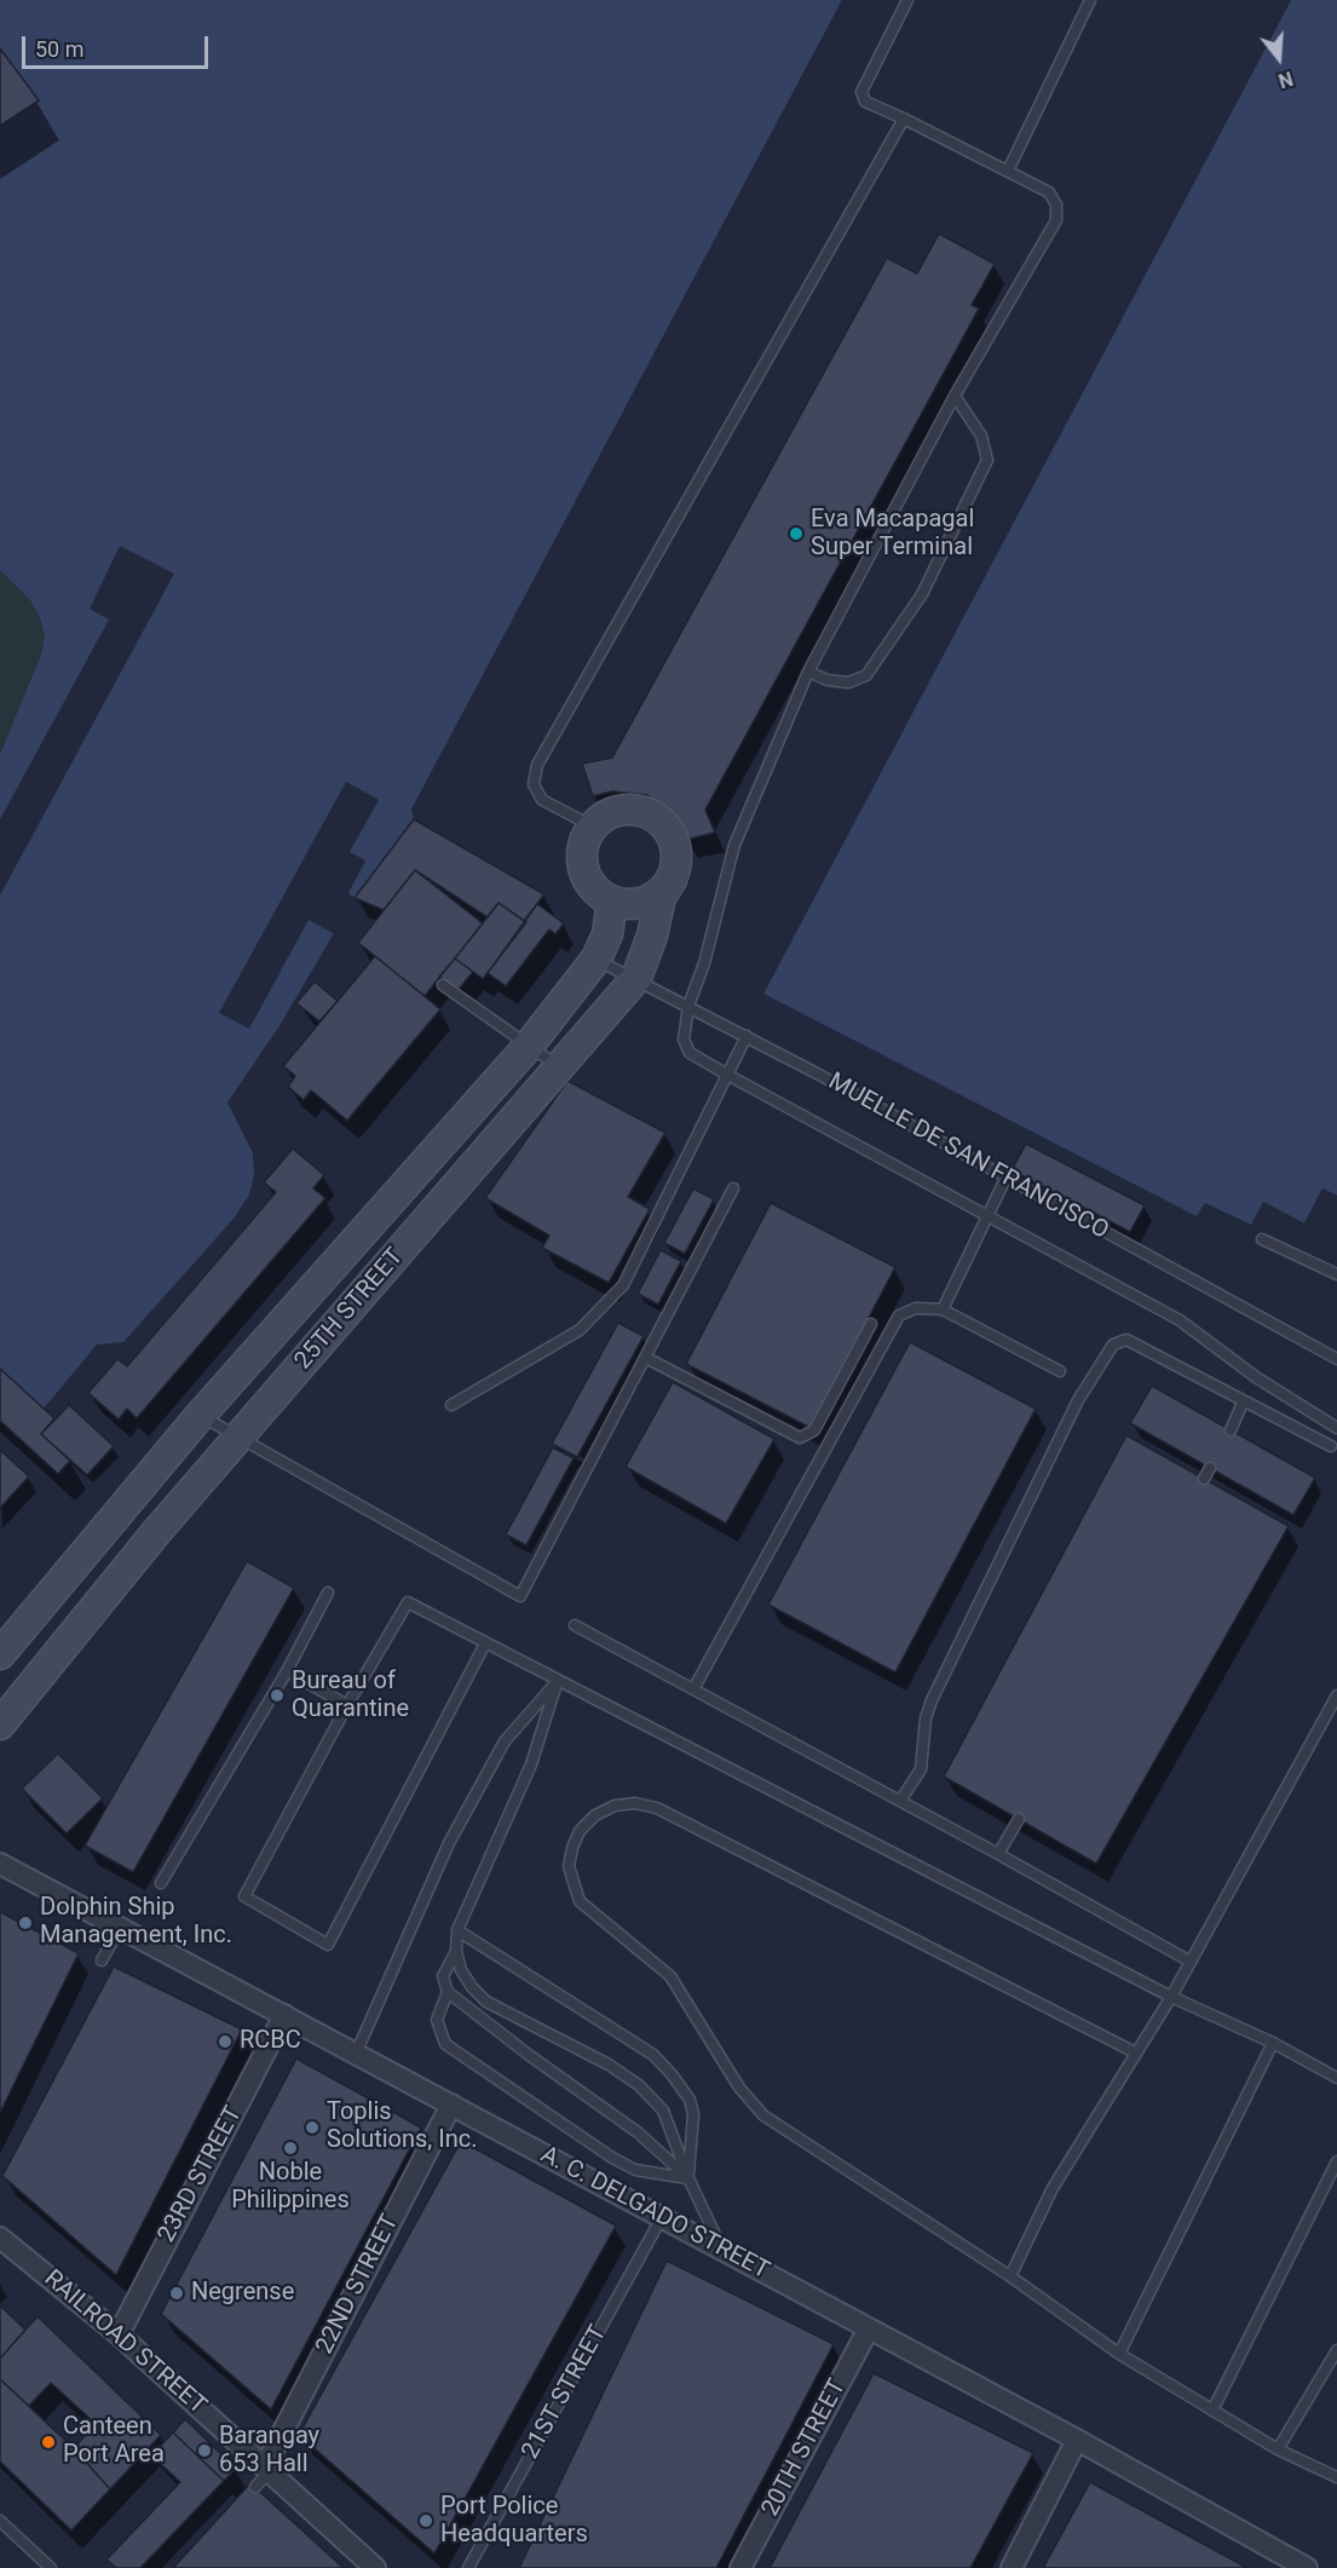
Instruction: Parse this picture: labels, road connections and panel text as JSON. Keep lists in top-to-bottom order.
{
  "streets": {
    "street": [
      "25TH STREET",
      "23RD STREET",
      "A. C. DELGADO STREET",
      "22ND STREET",
      "RAILROAD STREET",
      "20TH STREET"
    ],
    "lane": ["MUELLE DE SAN FRANCISCO", "21ST STREET"]
  },
  "crossings": [
    ["MUELLE DE SAN FRANCISCO", "25TH STREET"],
    ["23RD STREET", "A. C. DELGADO STREET"],
    ["23RD STREET", "RAILROAD STREET"],
    ["A. C. DELGADO STREET", "22ND STREET"],
    ["A. C. DELGADO STREET", "21ST STREET"],
    ["A. C. DELGADO STREET", "20TH STREET"],
    ["22ND STREET", "RAILROAD STREET"]
  ],
  "places": [
    "Eva Macapagal Super Terminal",
    "Bureau of Quarantine",
    "Dolphin Ship Management, Inc.",
    "RCBC",
    "Toplis Solutions, Inc.",
    "Noble Philippines",
    "Negrense",
    "Canteen Port Area",
    "Barangay 653 Hall",
    "Port Police Headquarters"
  ],
  "scale_bar": "50 m",
  "north": "bottom"
}
